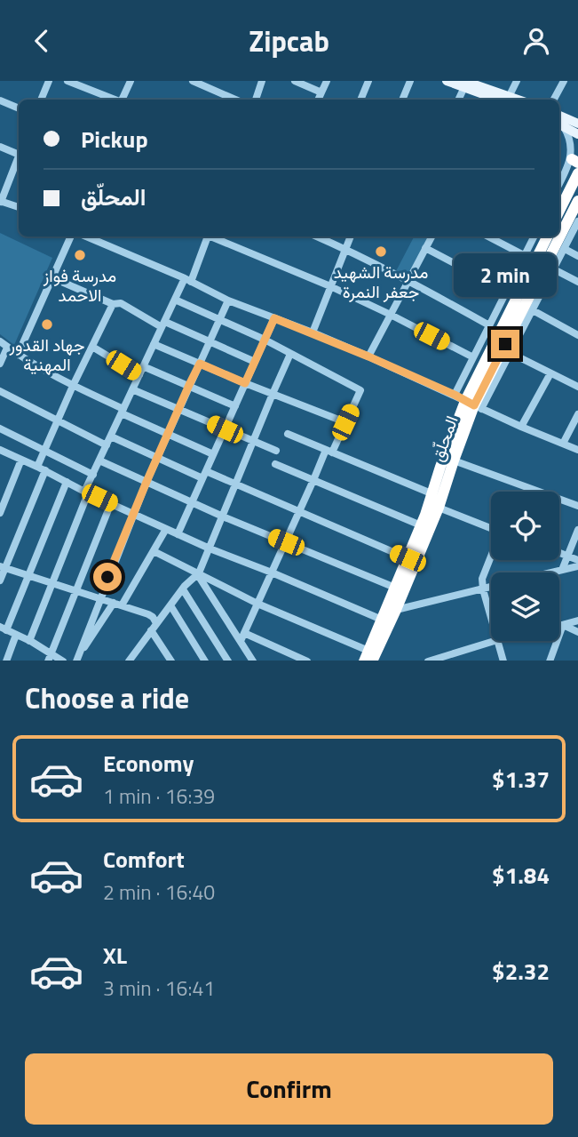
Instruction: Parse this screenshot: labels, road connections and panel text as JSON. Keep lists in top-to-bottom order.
{
  "streets": {
    "highway": ["المحلّق"]
  },
  "places": ["مدرسة الشهيد جعفر النمرة", "مدرسة فواز الاحمد", "جهاد القدور المهنية"],
  "page": {
    "header": "Zipcab",
    "banner": ["Pickup", "المحلّق"],
    "bubble": "2 min",
    "heading": "Choose a ride",
    "list": [
      {
        "name": "Economy",
        "note": "1 min · 16:39",
        "value": "$1.37"
      },
      {
        "name": "Comfort",
        "note": "2 min · 16:40",
        "value": "$1.84"
      },
      {
        "name": "XL",
        "note": "3 min · 16:41",
        "value": "$2.32"
      }
    ],
    "buttons": "Confirm"
  }
}
